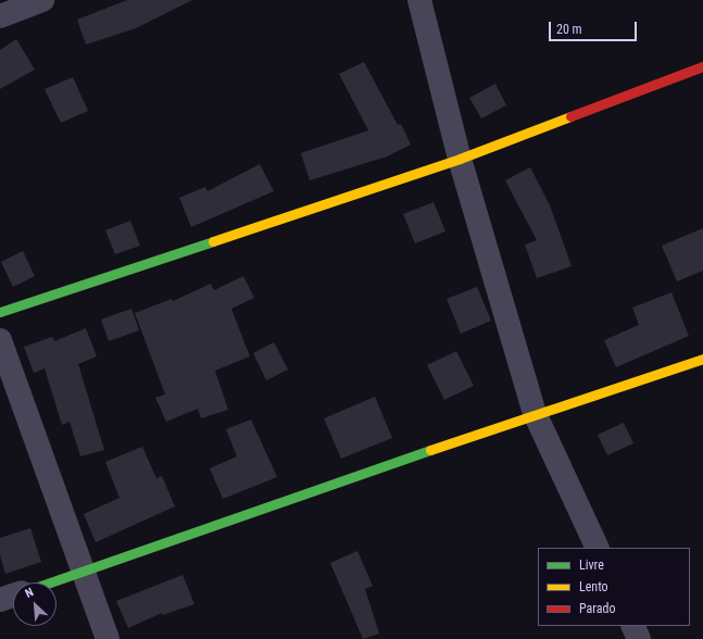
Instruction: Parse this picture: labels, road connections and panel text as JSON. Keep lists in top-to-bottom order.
{
  "legend": ["Livre", "Lento", "Parado"],
  "scale_bar": "20 m",
  "north": "top left"
}
